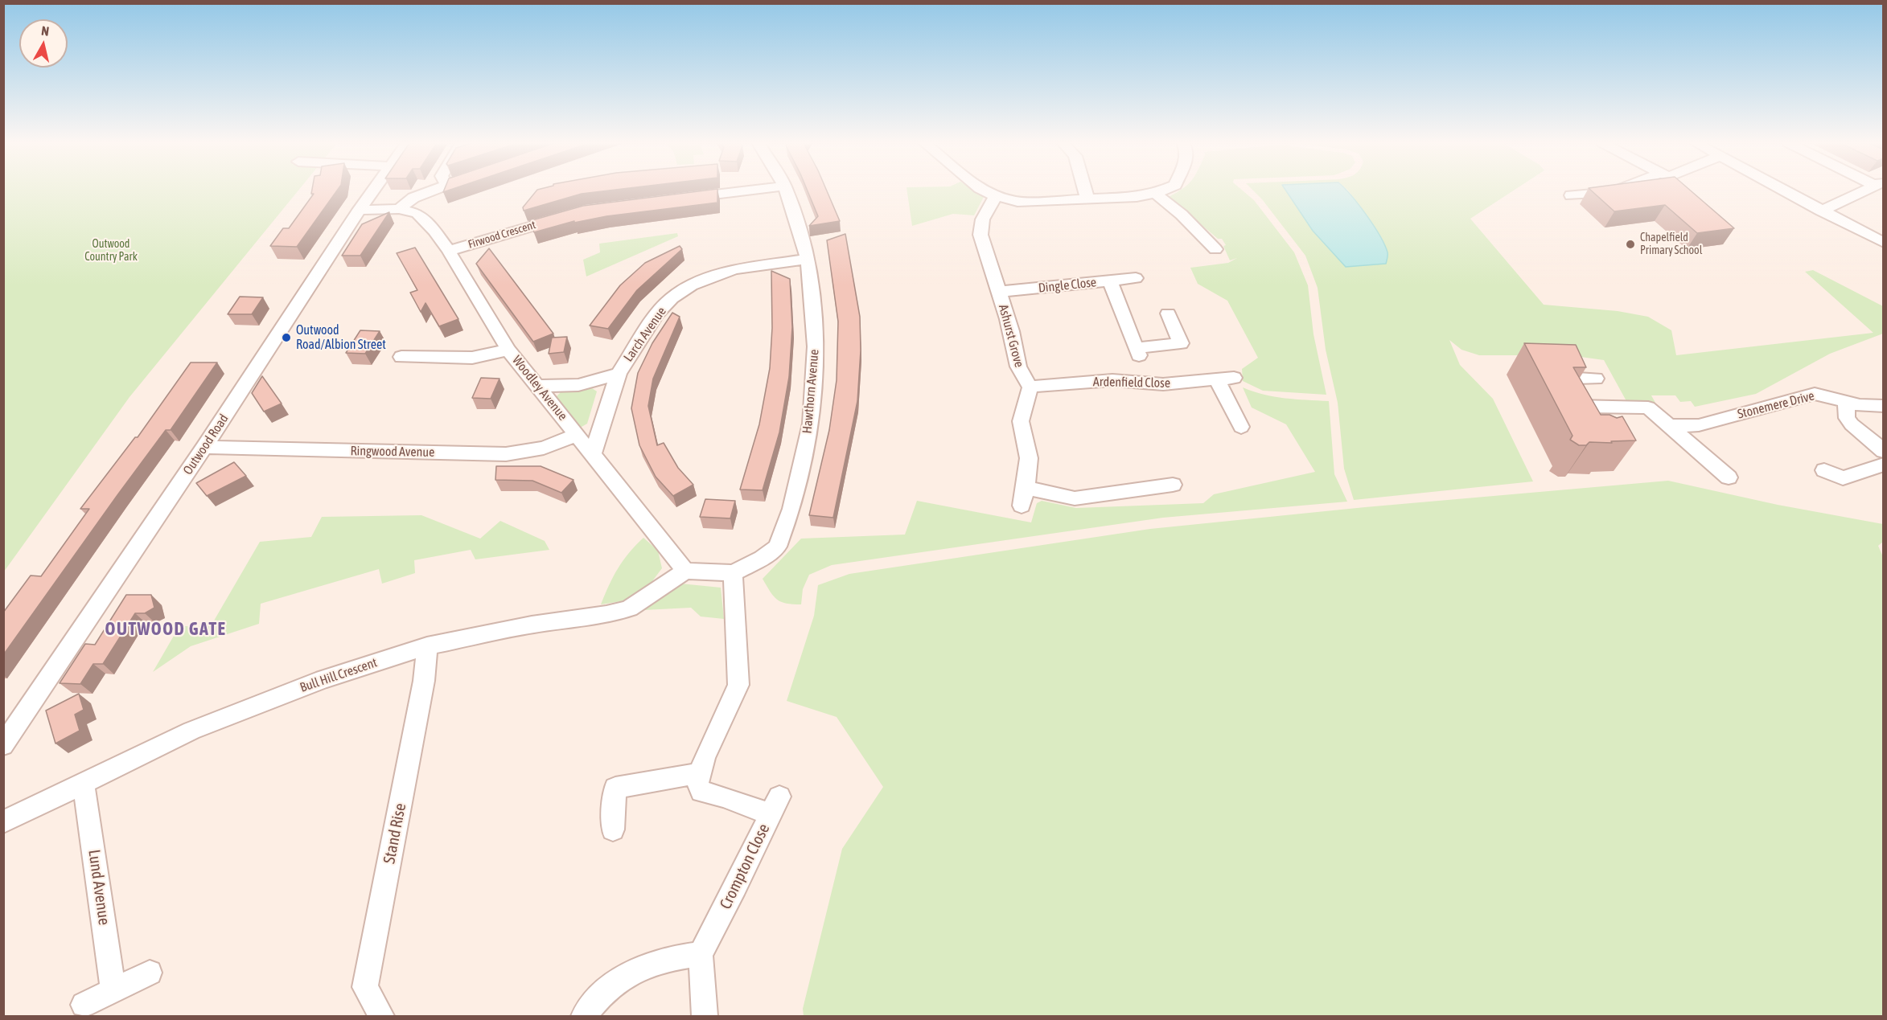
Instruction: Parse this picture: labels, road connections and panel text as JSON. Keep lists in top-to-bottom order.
{
  "streets": {
    "street": [
      "Firwood Crescent",
      "Dingle Close",
      "Larch Avenue",
      "Ashurst Grove",
      "Ardenfield Close",
      "Woodley Avenue",
      "Hawthorn Avenue",
      "Stonemere Drive",
      "Outwood Road",
      "Ringwood Avenue",
      "Bull Hill Crescent",
      "Stand Rise",
      "Crompton Close",
      "Lund Avenue"
    ]
  },
  "crossings": [
    ["Firwood Crescent", "Woodley Avenue"],
    ["Dingle Close", "Ashurst Grove"],
    ["Larch Avenue", "Woodley Avenue"],
    ["Larch Avenue", "Hawthorn Avenue"],
    ["Ashurst Grove", "Ardenfield Close"],
    ["Woodley Avenue", "Hawthorn Avenue"],
    ["Woodley Avenue", "Ringwood Avenue"],
    ["Woodley Avenue", "Bull Hill Crescent"],
    ["Hawthorn Avenue", "Bull Hill Crescent"],
    ["Outwood Road", "Ringwood Avenue"],
    ["Bull Hill Crescent", "Stand Rise"],
    ["Bull Hill Crescent", "Lund Avenue"]
  ],
  "districts": ["OUTWOOD GATE"],
  "parks": ["Outwood Country Park"],
  "places": ["Chapelfield Primary School", "Outwood Road/Albion Street"],
  "north": "top"
}
